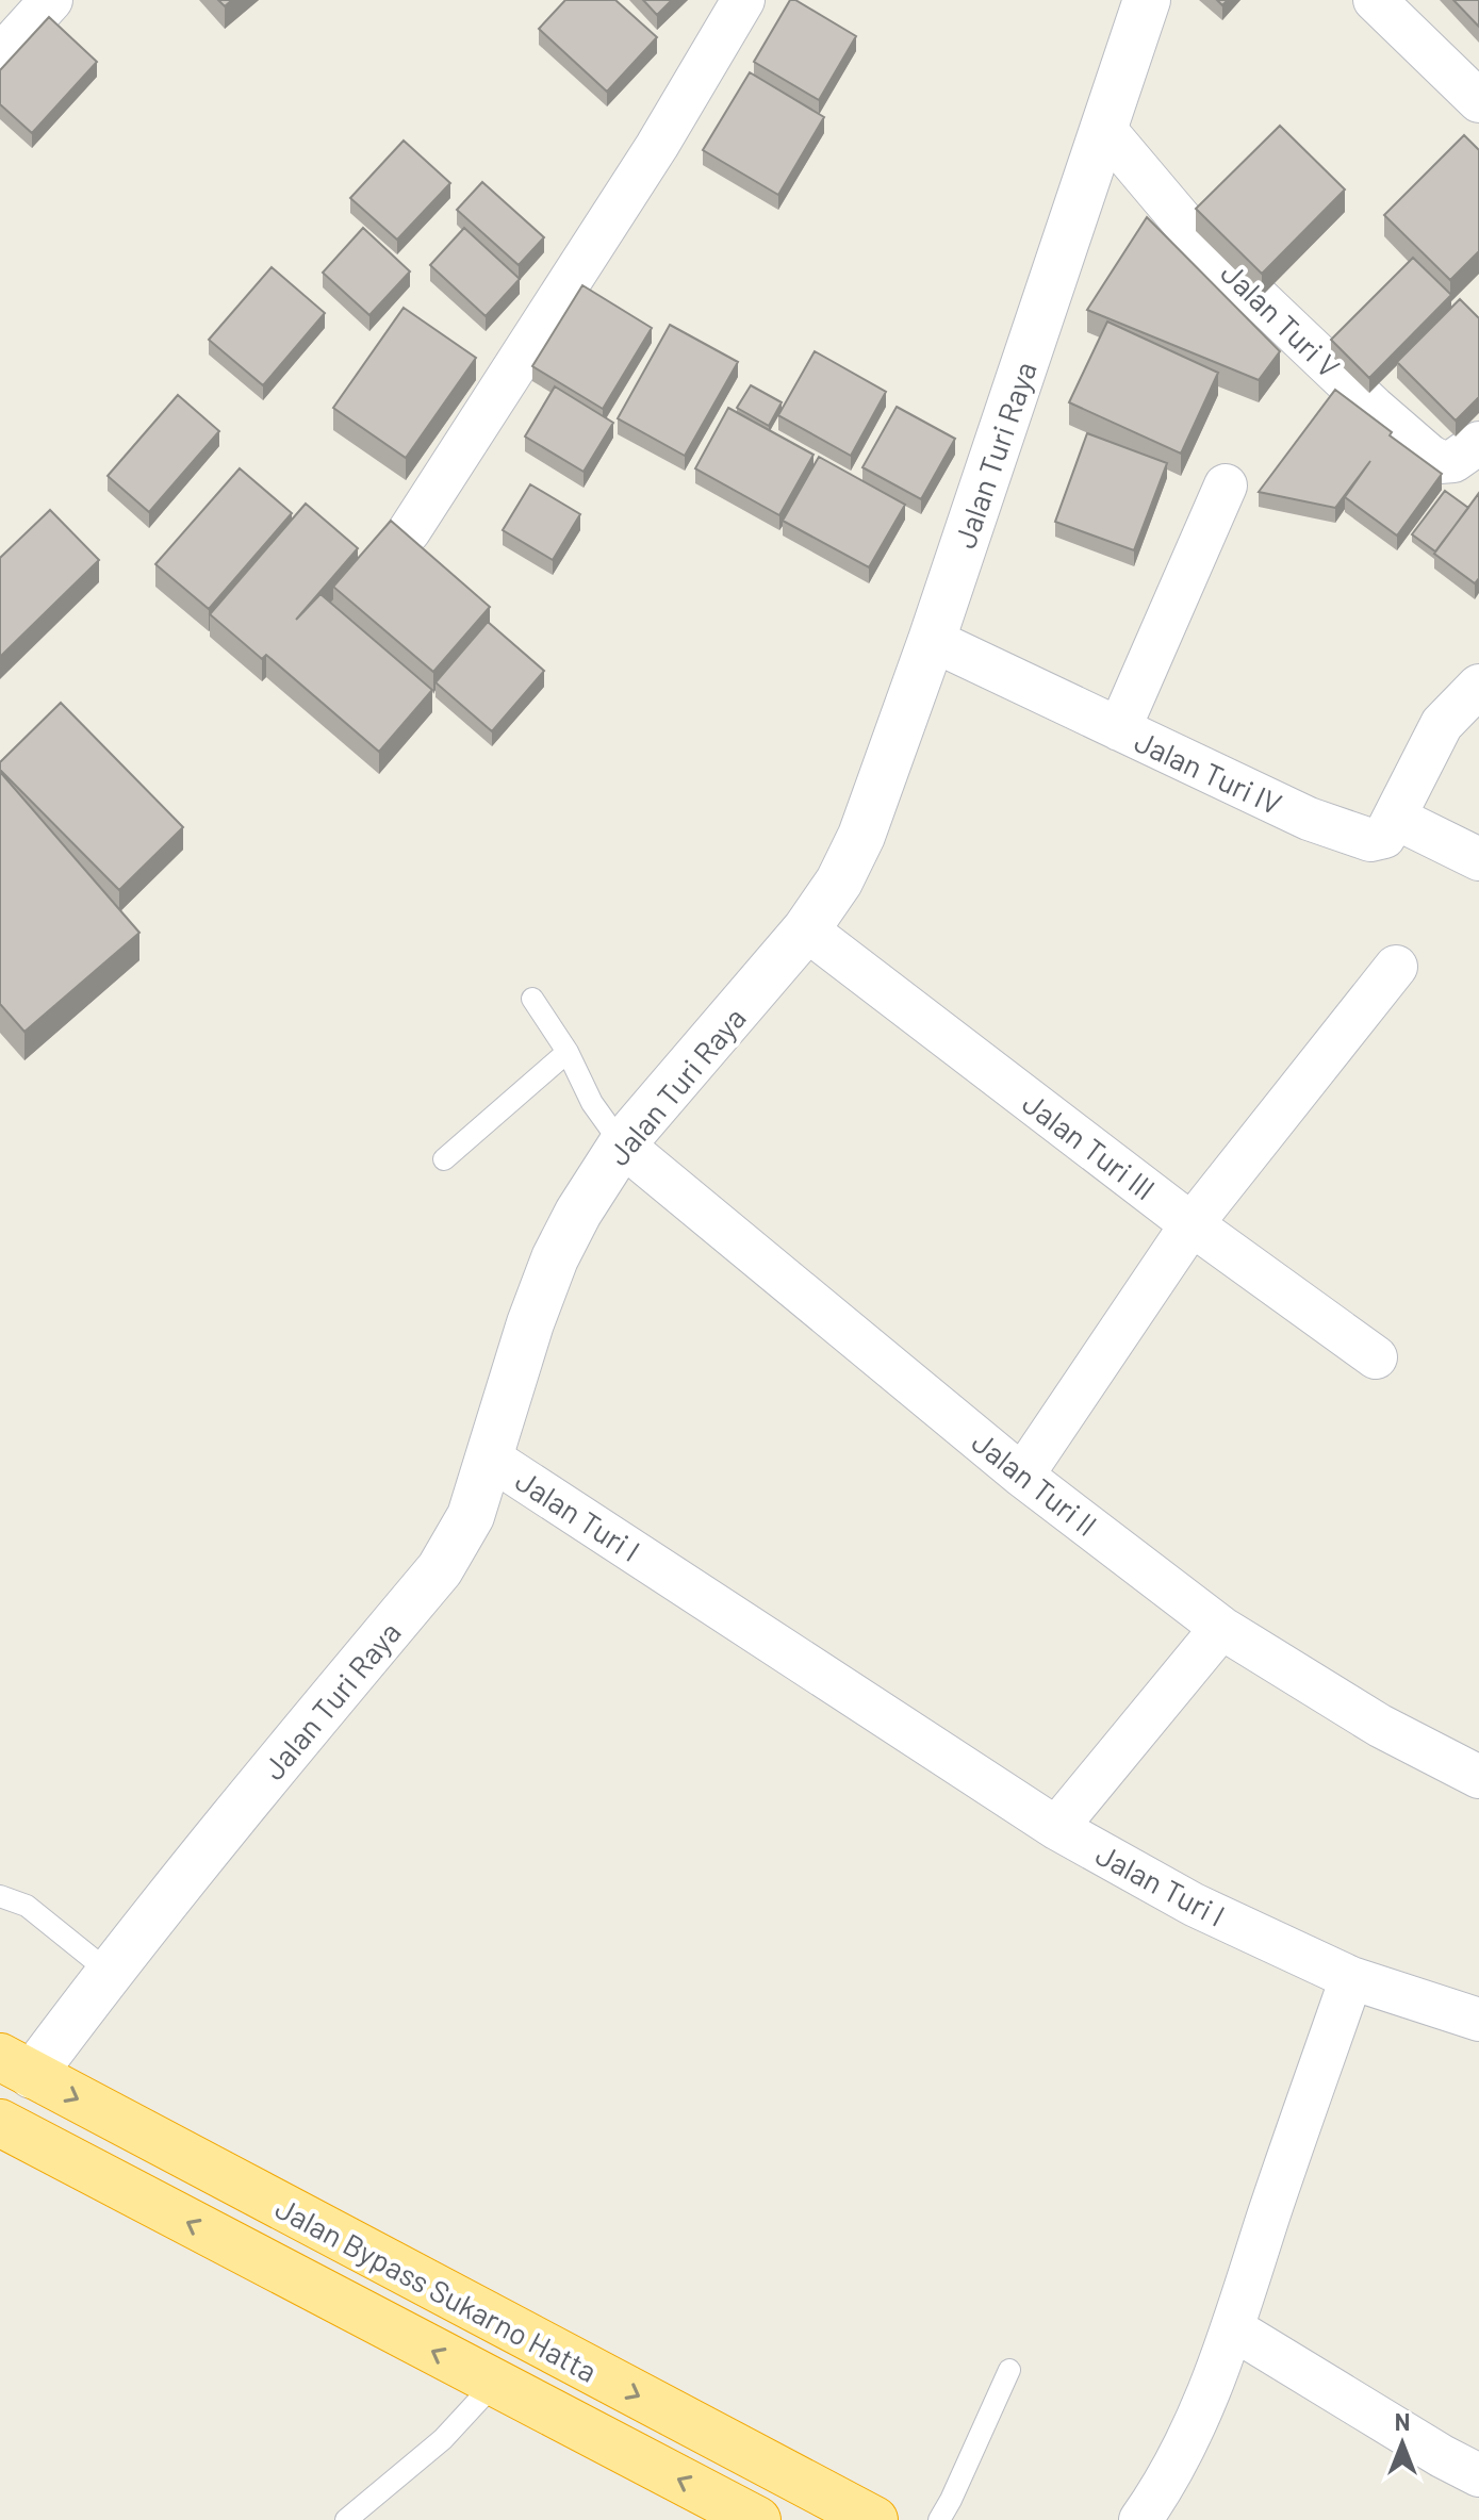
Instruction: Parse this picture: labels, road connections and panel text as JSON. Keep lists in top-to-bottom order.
{
  "streets": {
    "highway": ["Jalan Bypass Sukarno Hatta"],
    "street": [
      "Jalan Turi V",
      "Jalan Turi Raya",
      "Jalan Turi IV",
      "Jalan Turi III",
      "Jalan Turi II",
      "Jalan Turi I"
    ]
  },
  "crossings": [
    ["Jalan Turi V", "Jalan Turi Raya"],
    ["Jalan Turi Raya", "Jalan Turi IV"],
    ["Jalan Turi Raya", "Jalan Turi III"],
    ["Jalan Turi Raya", "Jalan Turi II"],
    ["Jalan Turi Raya", "Jalan Turi I"],
    ["Jalan Turi Raya", "Jalan Bypass Sukarno Hatta"]
  ],
  "north": "top"
}
